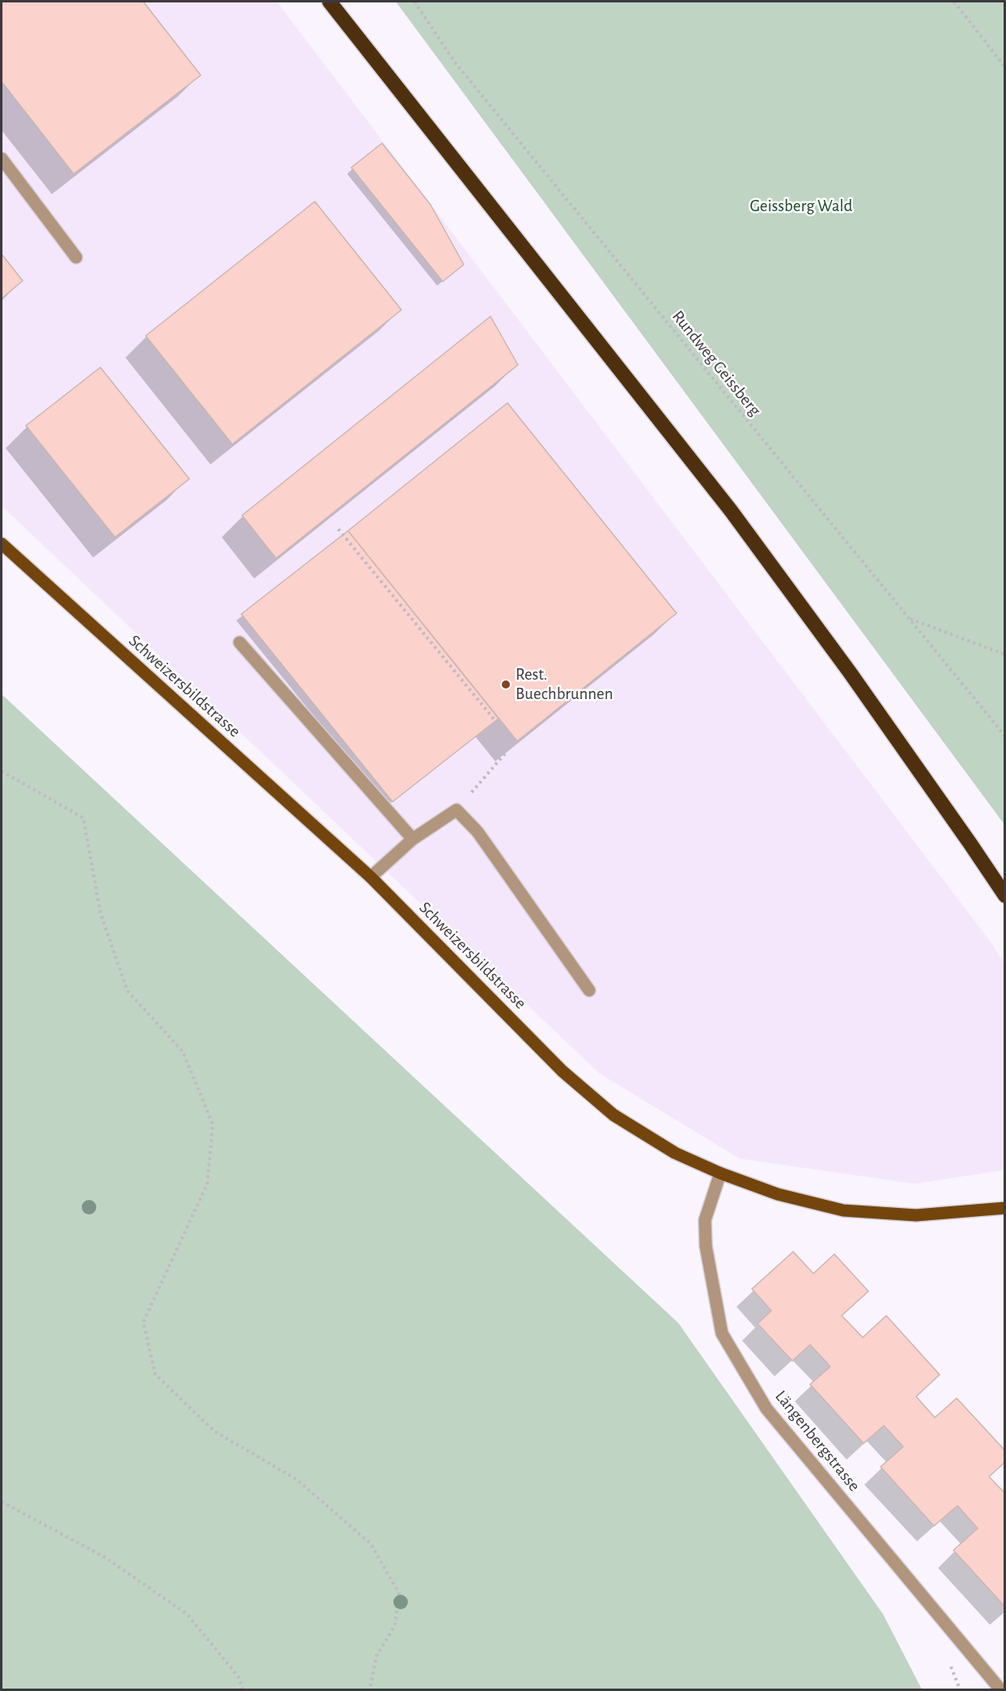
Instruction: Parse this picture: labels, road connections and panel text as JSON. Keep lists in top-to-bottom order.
{
  "streets": {
    "main road": ["Schweizersbildstrasse"],
    "street": ["Längenbergstrasse"],
    "path": ["Rundweg Geissberg"]
  },
  "crossings": [
    ["Schweizersbildstrasse", "Längenbergstrasse"]
  ],
  "parks": ["Geissberg Wald"],
  "places": ["Rest. Buechbrunnen"]
}
